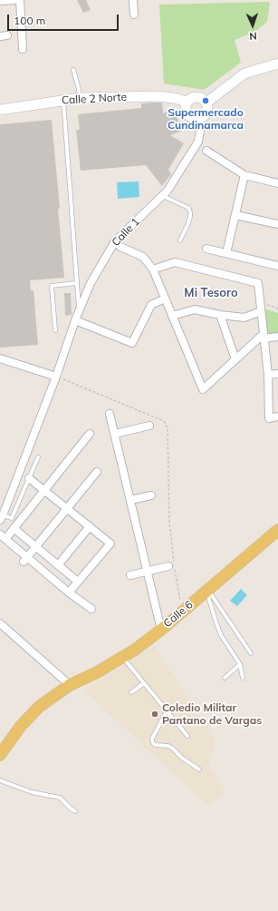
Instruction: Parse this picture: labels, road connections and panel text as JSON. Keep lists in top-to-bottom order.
{
  "streets": {
    "main road": ["Calle 6"],
    "street": ["Calle 2 Norte", "Calle 1"]
  },
  "crossings": [
    ["Calle 2 Norte", "Calle 1"]
  ],
  "districts": ["Mi Tesoro"],
  "places": ["Supermercado Cundinamarca", "Coledio Militar Pantano de Vargas"],
  "scale_bar": "100 m",
  "north": "bottom"
}
